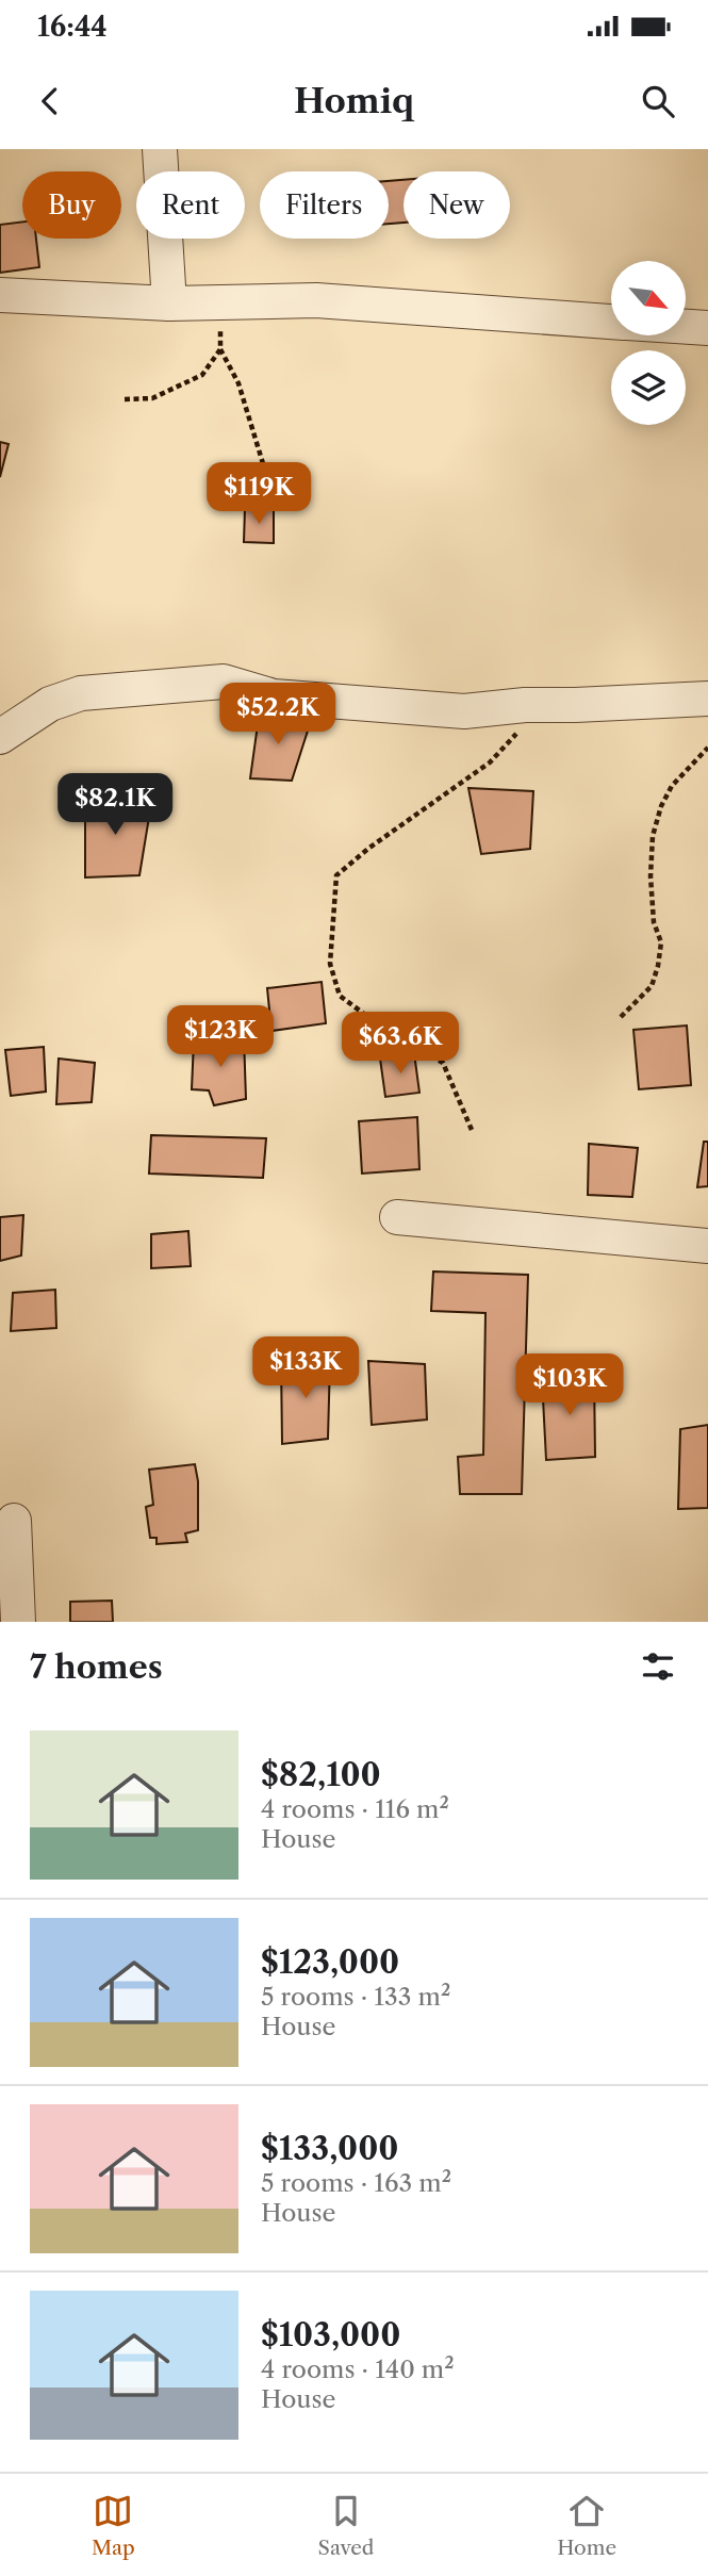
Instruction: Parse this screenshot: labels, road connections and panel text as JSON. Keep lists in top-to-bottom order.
{
  "north": "bottom right",
  "page": {
    "status": "16:44",
    "header": "Homiq",
    "chip": [
      "Buy",
      "Rent",
      "Filters",
      "New"
    ],
    "price": [
      "$119K",
      "$52.2K",
      "$82.1K",
      "$123K",
      "$63.6K",
      "$133K",
      "$103K"
    ],
    "heading": "7 homes",
    "list": [
      {
        "name": "$82,100",
        "note": "4 rooms · 116 m² · House"
      },
      {
        "name": "$123,000",
        "note": "5 rooms · 133 m² · House"
      },
      {
        "name": "$133,000",
        "note": "5 rooms · 163 m² · House"
      },
      {
        "name": "$103,000",
        "note": "4 rooms · 140 m² · House"
      }
    ],
    "tabs": ["Map", "Saved", "Home"]
  }
}
